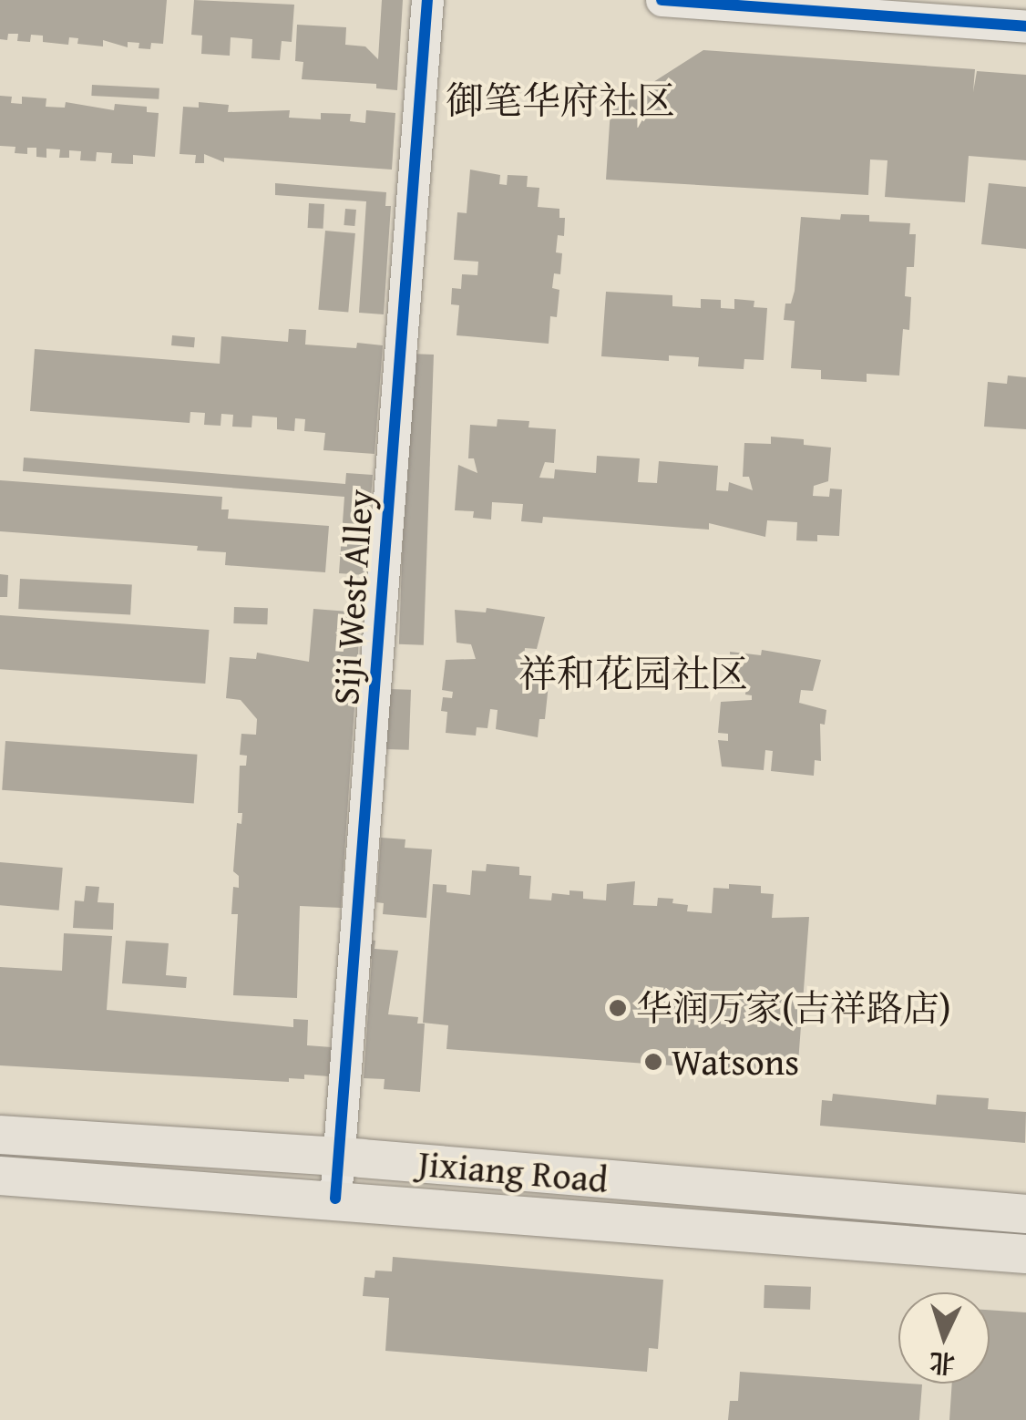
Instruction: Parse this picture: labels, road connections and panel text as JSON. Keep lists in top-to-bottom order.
{
  "streets": {
    "main road": ["Jixiang Road"],
    "street": ["Siji West Alley"]
  },
  "crossings": [
    ["Siji West Alley", "Jixiang Road"]
  ],
  "districts": ["御笔华府社区", "祥和花园社区"],
  "places": ["华润万家(吉祥路店)", "Watsons"],
  "north": "bottom"
}
